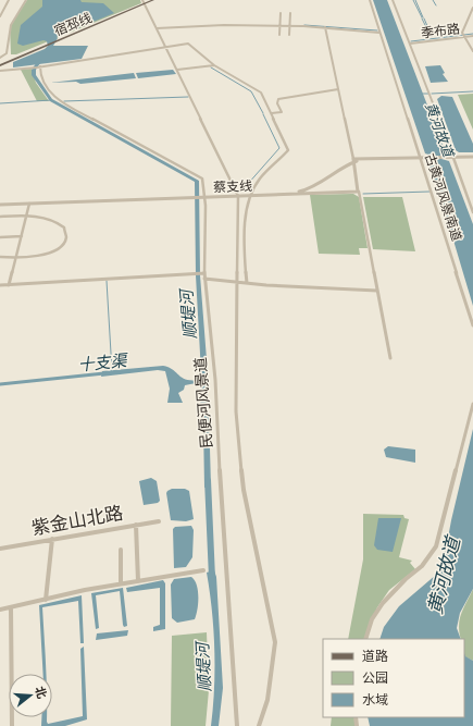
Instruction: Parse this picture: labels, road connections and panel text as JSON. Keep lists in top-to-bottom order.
{
  "streets": {
    "main road": ["宿邳线"],
    "street": [
      "季布路",
      "蔡支线",
      "古黄河风景南道",
      "民便河风景道",
      "紫金山北路"
    ]
  },
  "crossings": [
    ["蔡支线", "民便河风景道"]
  ],
  "water": ["黄河故道", "顺堤河", "十支渠"],
  "legend": ["道路", "公园", "水域"],
  "north": "right"
}
